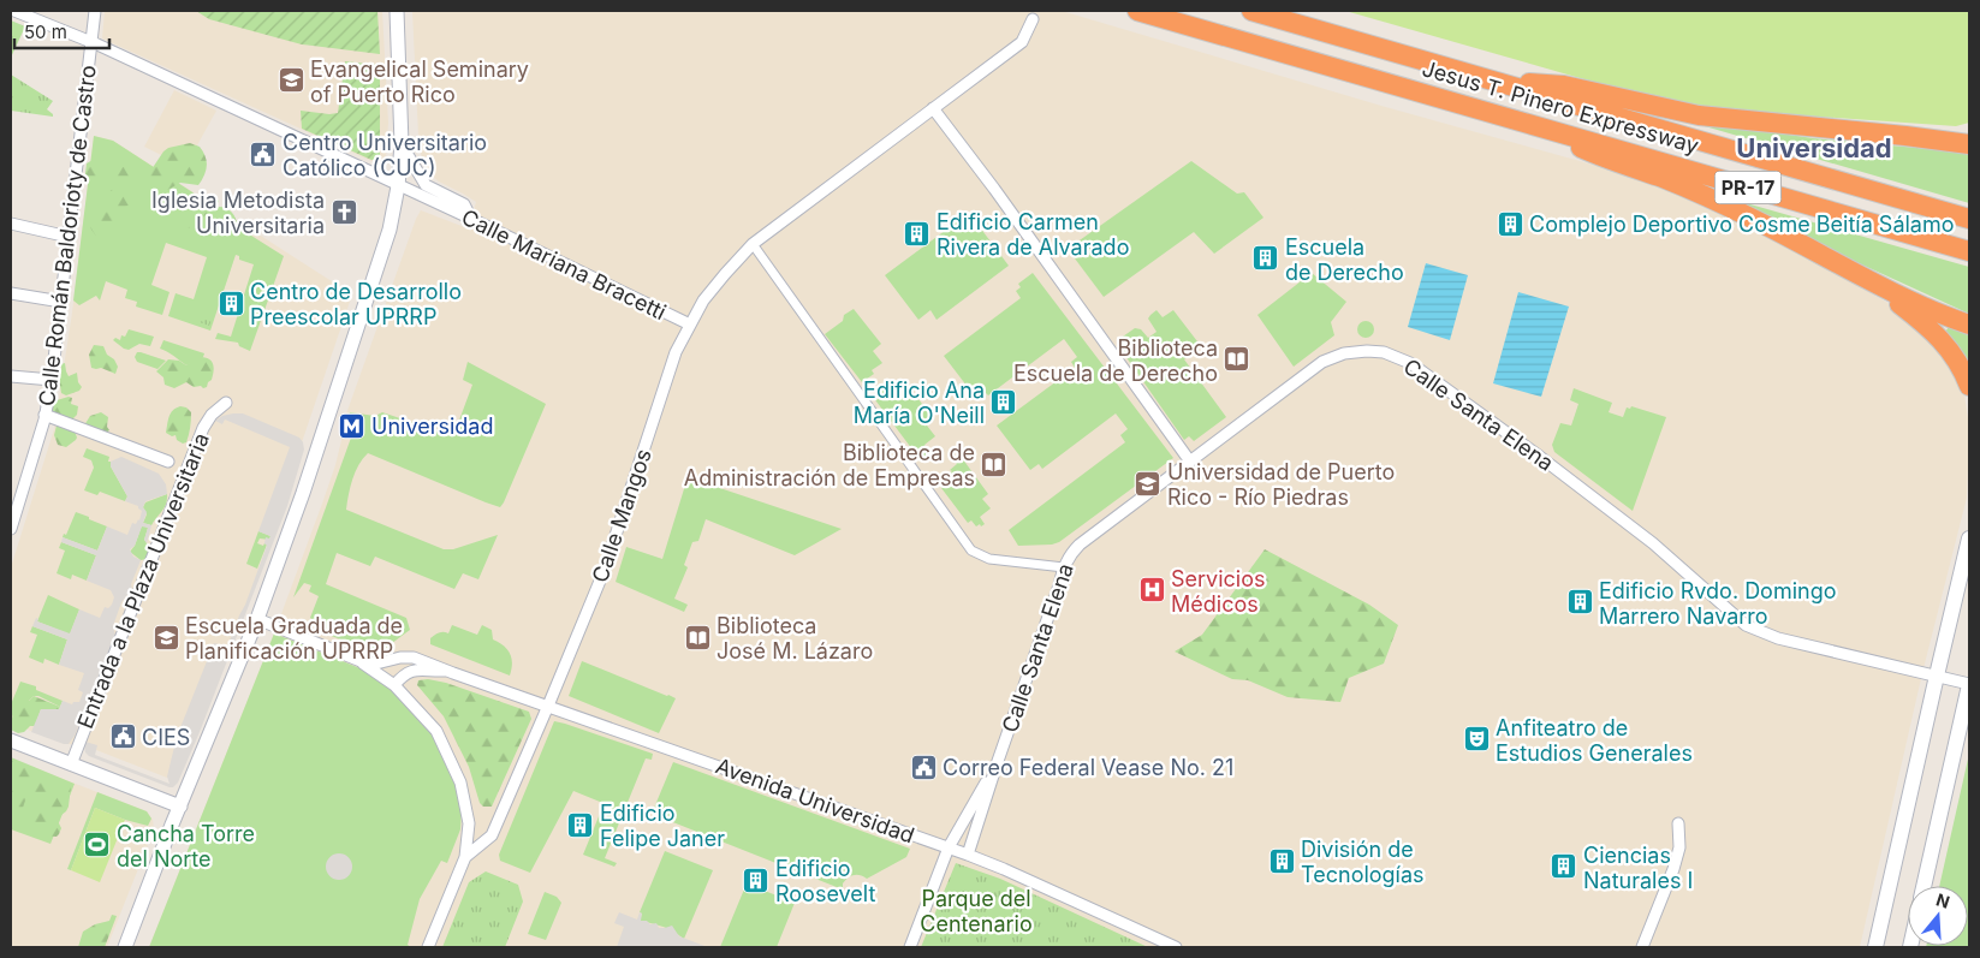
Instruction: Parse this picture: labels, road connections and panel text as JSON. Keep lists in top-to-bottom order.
{
  "streets": {
    "highway": ["Jesus T. Pinero Expressway", "PR-17"],
    "street": [
      "Calle Román Baldorioty de Castro",
      "Calle Mariana Bracetti",
      "Calle Santa Elena",
      "Calle Mangos",
      "Entrada a la Plaza Universitaria",
      "Avenida Universidad"
    ]
  },
  "crossings": [
    ["Calle Román Baldorioty de Castro", "Calle Mariana Bracetti"],
    ["Calle Mariana Bracetti", "Calle Mangos"],
    ["Calle Santa Elena", "Avenida Universidad"],
    ["Calle Mangos", "Avenida Universidad"]
  ],
  "districts": ["Universidad"],
  "parks": ["Parque del Centenario"],
  "places": {
    "school or university": ["Evangelical Seminary of Puerto Rico", "Universidad de Puerto Rico - Río Piedras", "Escuela Graduada de Planificación UPRRP"],
    "public building": ["Centro Universitario Católico (CUC)", "CIES", "Correo Federal Vease No. 21"],
    "church": ["Iglesia Metodista Universitaria"],
    "building": [
      "Complejo Deportivo Cosme Beitía Sálamo",
      "Edificio Carmen Rivera de Alvarado",
      "Escuela de Derecho",
      "Centro de Desarrollo Preescolar UPRRP",
      "Edificio Ana María O'Neill",
      "Edificio Rvdo. Domingo Marrero Navarro",
      "Edificio Felipe Janer",
      "División de Tecnologías",
      "Ciencias Naturales I",
      "Edificio Roosevelt"
    ],
    "library": ["Biblioteca Escuela de Derecho", "Biblioteca de Administración de Empresas", "Biblioteca José M. Lázaro"],
    "metro station": ["Universidad"],
    "hospital": ["Servicios Médicos"],
    "theatre": ["Anfiteatro de Estudios Generales"],
    "sports": ["Cancha Torre del Norte"]
  },
  "scale_bar": "50 m",
  "north": "top"
}
